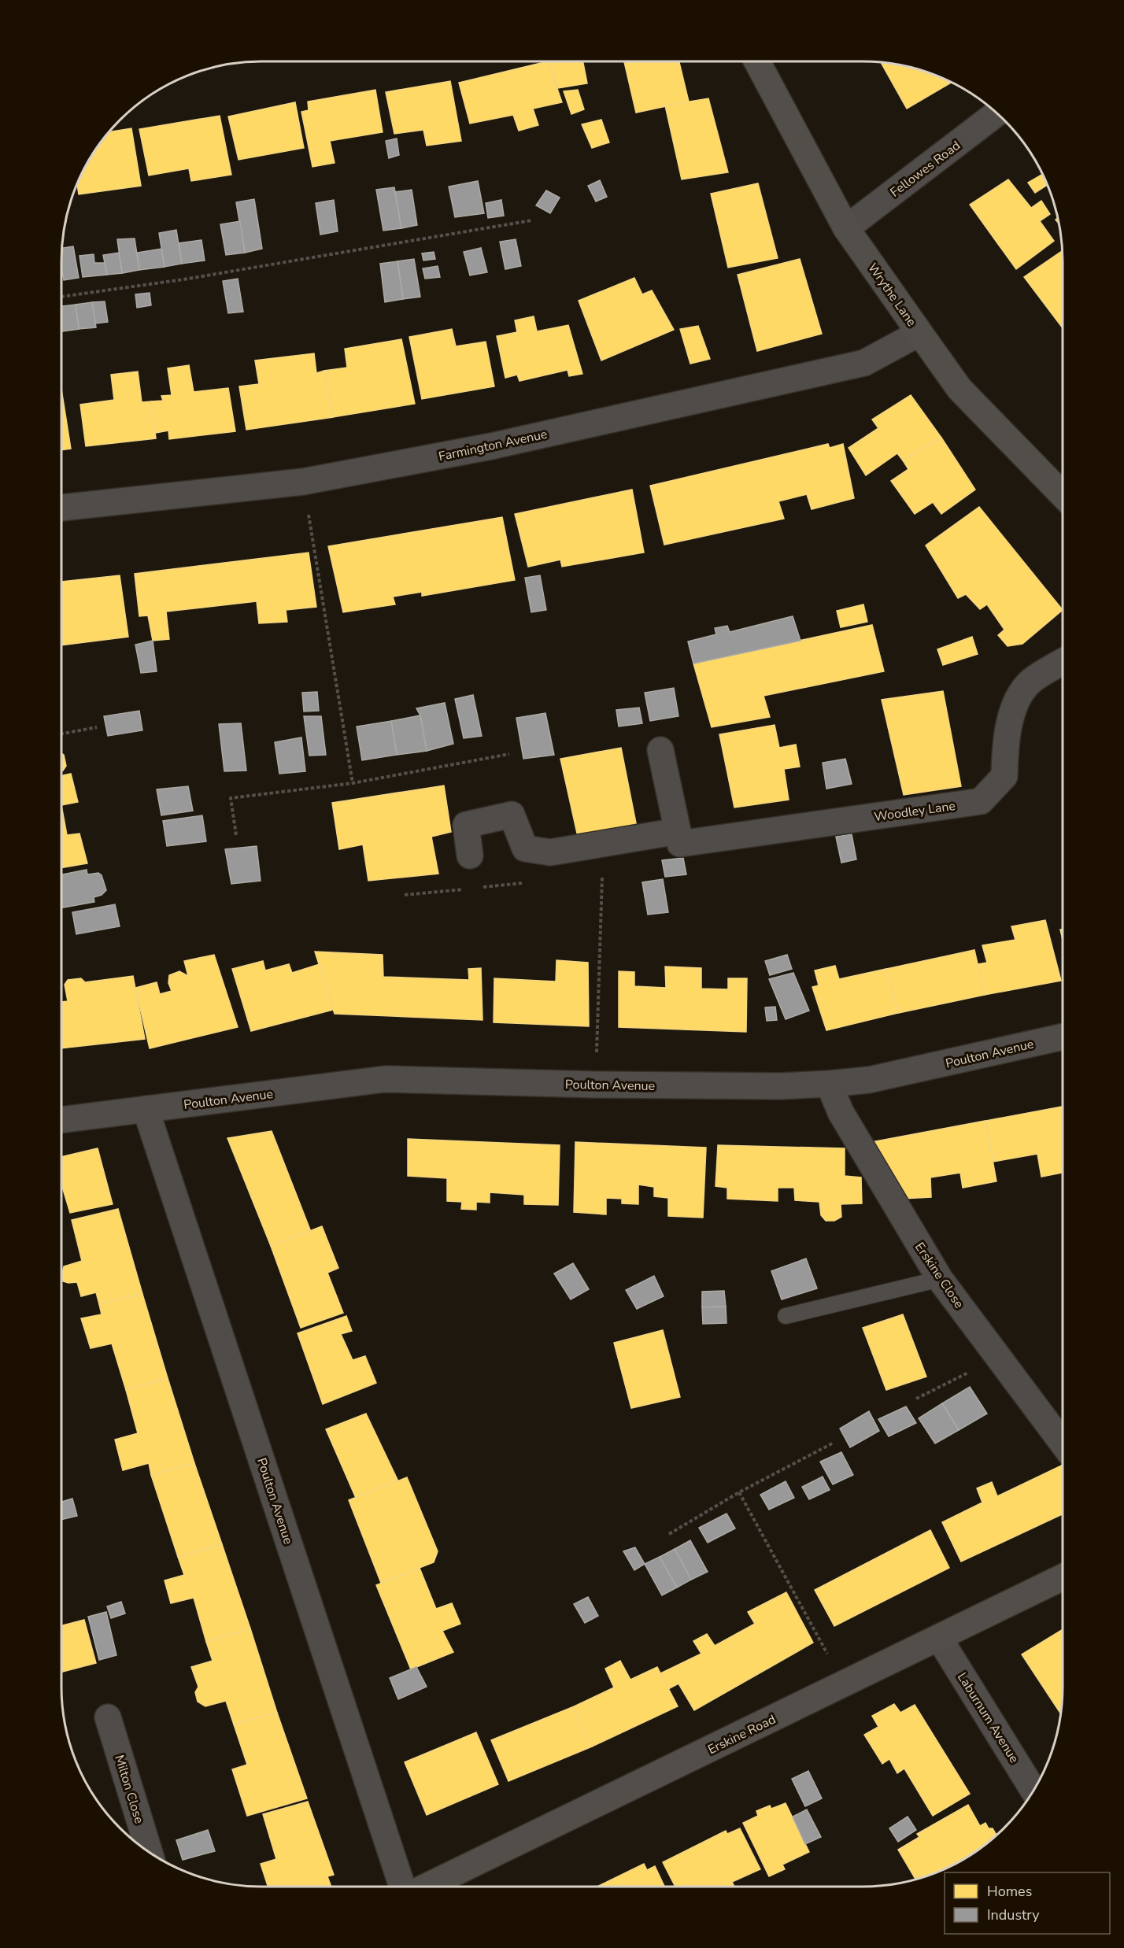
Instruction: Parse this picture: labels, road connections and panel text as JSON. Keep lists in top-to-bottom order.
{
  "streets": {
    "street": [
      "Fellowes Road",
      "Wrythe Lane",
      "Farmington Avenue",
      "Woodley Lane",
      "Poulton Avenue",
      "Erskine Close",
      "Laburnum Avenue",
      "Erskine Road",
      "Milton Close"
    ]
  },
  "crossings": [
    ["Fellowes Road", "Wrythe Lane"],
    ["Wrythe Lane", "Farmington Avenue"],
    ["Poulton Avenue", "Erskine Close"],
    ["Laburnum Avenue", "Erskine Road"]
  ],
  "legend": ["Homes", "Industry"]
}
